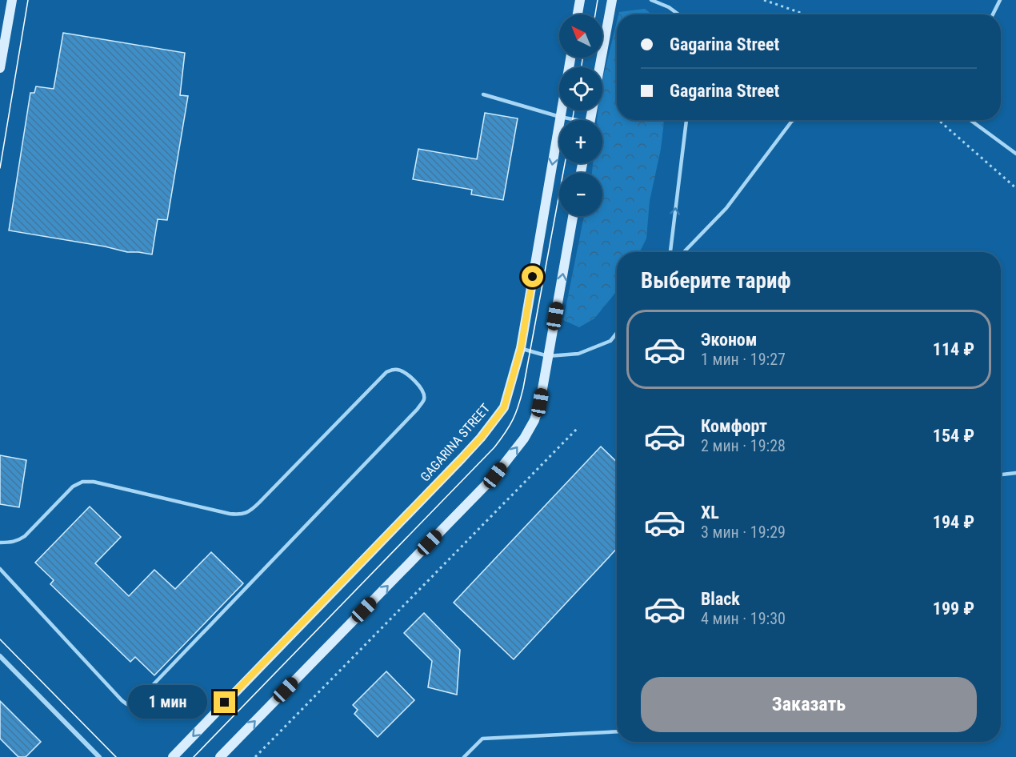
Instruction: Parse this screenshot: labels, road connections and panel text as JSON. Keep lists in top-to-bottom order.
{
  "streets": {
    "main road": ["GAGARINA STREET"]
  },
  "north": "top left",
  "page": {
    "map_buttons": ["+", "−"],
    "banner": ["Gagarina Street", "Gagarina Street"],
    "heading": "Выберите тариф",
    "list": [
      {
        "name": "Эконом",
        "note": "1 мин · 19:27",
        "value": "114 ₽"
      },
      {
        "name": "Комфорт",
        "note": "2 мин · 19:28",
        "value": "154 ₽"
      },
      {
        "name": "XL",
        "note": "3 мин · 19:29",
        "value": "194 ₽"
      },
      {
        "name": "Black",
        "note": "4 мин · 19:30",
        "value": "199 ₽"
      }
    ],
    "buttons": "Заказать",
    "bubble": "1 мин"
  }
}
